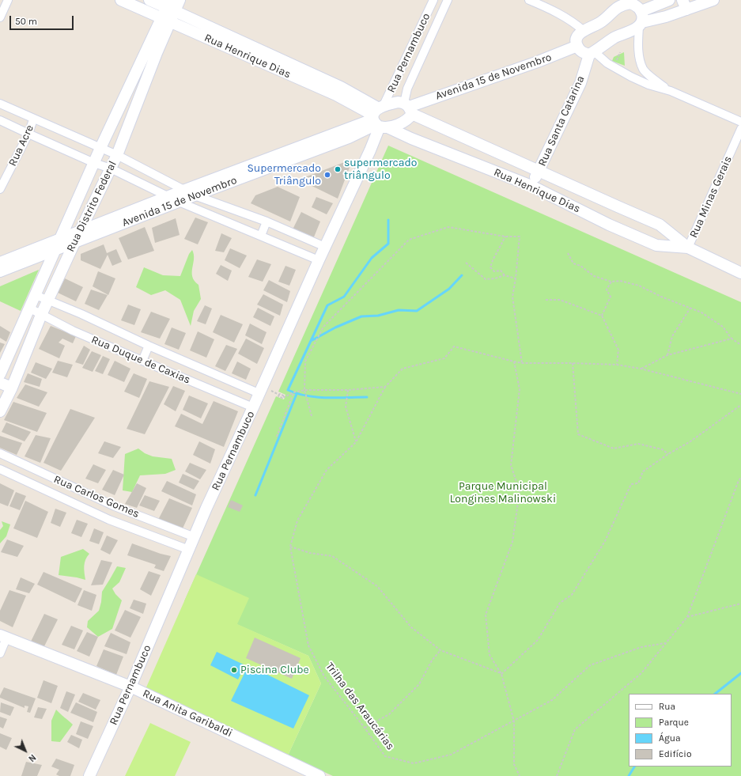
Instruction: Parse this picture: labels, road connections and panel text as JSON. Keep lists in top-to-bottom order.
{
  "streets": {
    "street": [
      "Rua Pernambuco",
      "Rua Henrique Dias",
      "Avenida 15 de Novembro",
      "Rua Santa Catarina",
      "Rua Acre",
      "Rua Minas Gerais",
      "Rua Distrito Federal",
      "Rua Duque de Caxias",
      "Rua Carlos Gomes",
      "Rua Anita Garibaldi"
    ],
    "path": ["Trilha das Araucárias"]
  },
  "crossings": [
    ["Rua Pernambuco", "Rua Henrique Dias"],
    ["Rua Pernambuco", "Avenida 15 de Novembro"],
    ["Rua Pernambuco", "Rua Duque de Caxias"],
    ["Rua Pernambuco", "Rua Carlos Gomes"],
    ["Rua Pernambuco", "Rua Anita Garibaldi"],
    ["Rua Henrique Dias", "Avenida 15 de Novembro"],
    ["Rua Henrique Dias", "Rua Santa Catarina"],
    ["Rua Henrique Dias", "Rua Minas Gerais"],
    ["Rua Henrique Dias", "Rua Distrito Federal"],
    ["Avenida 15 de Novembro", "Rua Distrito Federal"],
    ["Rua Distrito Federal", "Rua Duque de Caxias"]
  ],
  "parks": ["Parque Municipal Longines Malinowski"],
  "places": ["supermercado triângulo", "Supermercado Triângulo", "Piscina Clube"],
  "legend": [
    "Rua",
    "Parque",
    "Água",
    "Edifício"
  ],
  "scale_bar": "50 m",
  "north": "bottom right"
}
